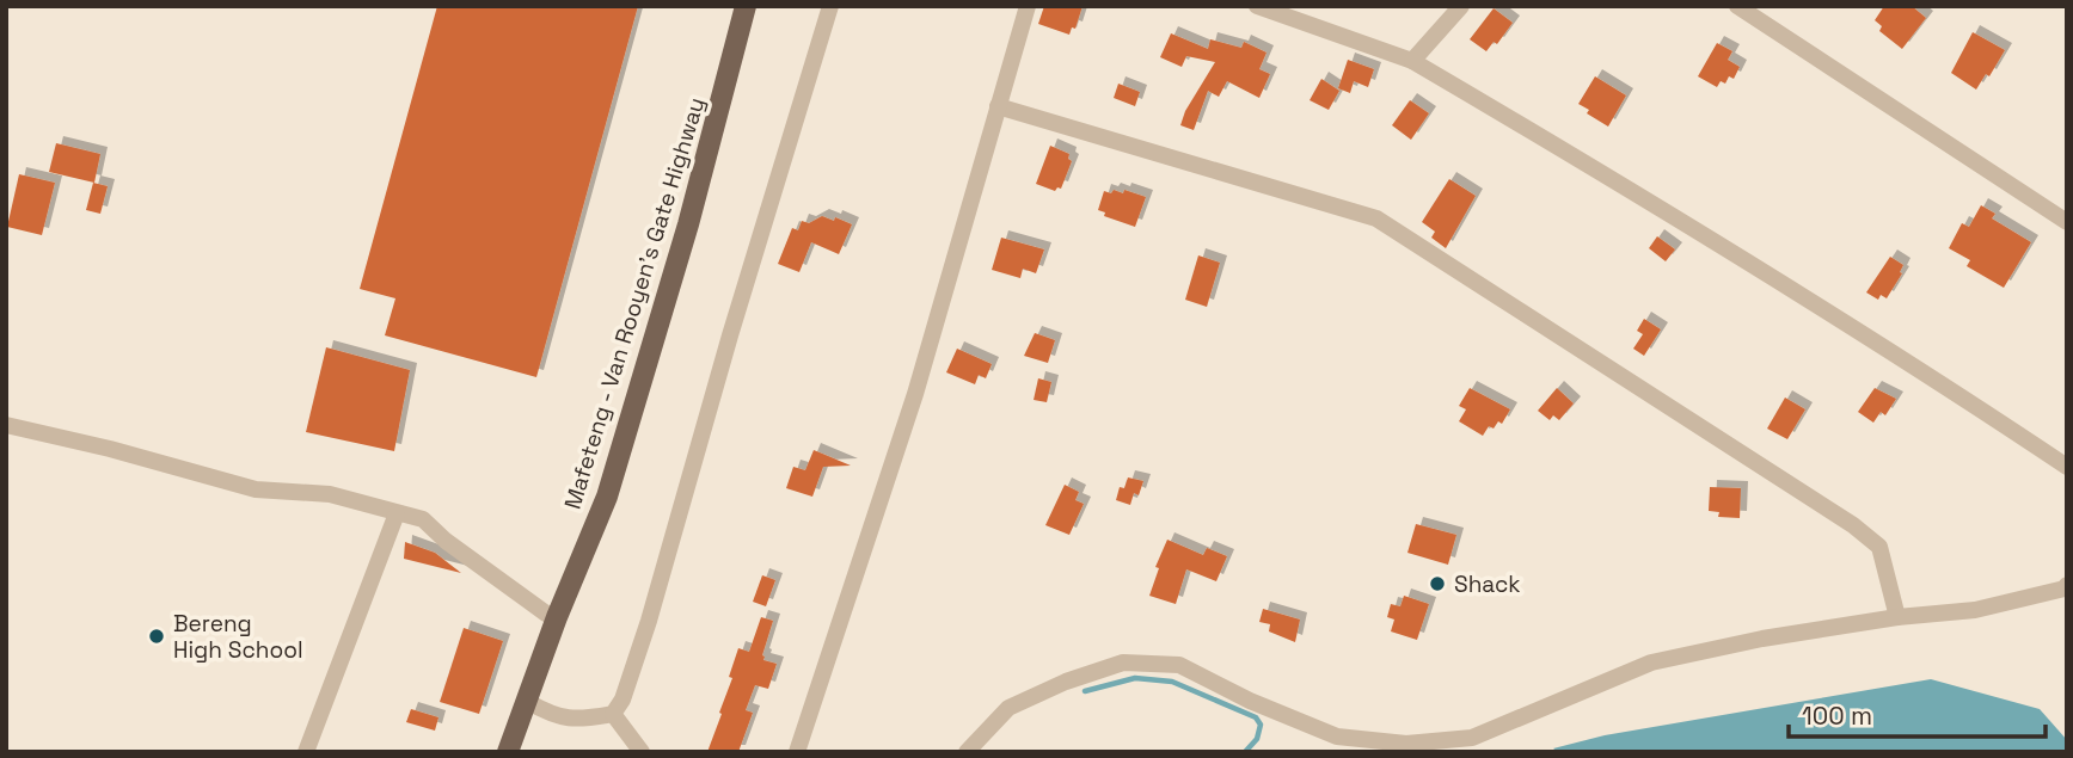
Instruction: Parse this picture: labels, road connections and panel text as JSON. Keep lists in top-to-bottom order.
{
  "streets": {
    "main road": ["Mafeteng - Van Rooyen's Gate Highway"]
  },
  "places": ["Shack", "Bereng High School"],
  "scale_bar": "100 m"
}
